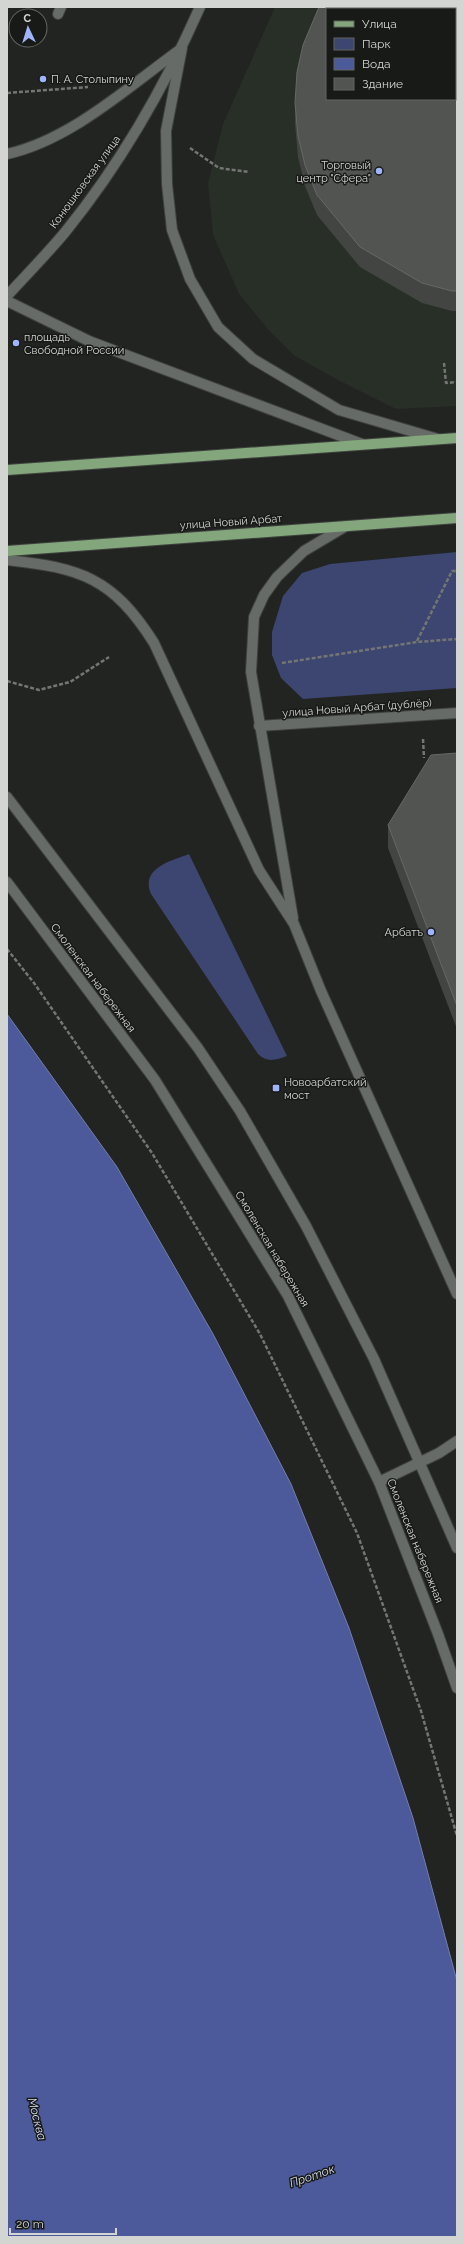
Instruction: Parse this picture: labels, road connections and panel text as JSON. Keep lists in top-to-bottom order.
{
  "streets": {
    "main road": [
      "Конюшковская улица",
      "улица Новый Арбат",
      "улица Новый Арбат (дублёр)",
      "Смоленская набережная"
    ]
  },
  "water": ["Москва", "Проток"],
  "places": {
    "other": [
      "П. А. Столыпину",
      "Торговый центр \"Сфера\"",
      "площадь Свободной России",
      "Арбатъ"
    ],
    "transit": ["Новоарбатский мост"]
  },
  "legend": [
    "Улица",
    "Парк",
    "Вода",
    "Здание"
  ],
  "scale_bar": "20 m",
  "north": "top"
}
